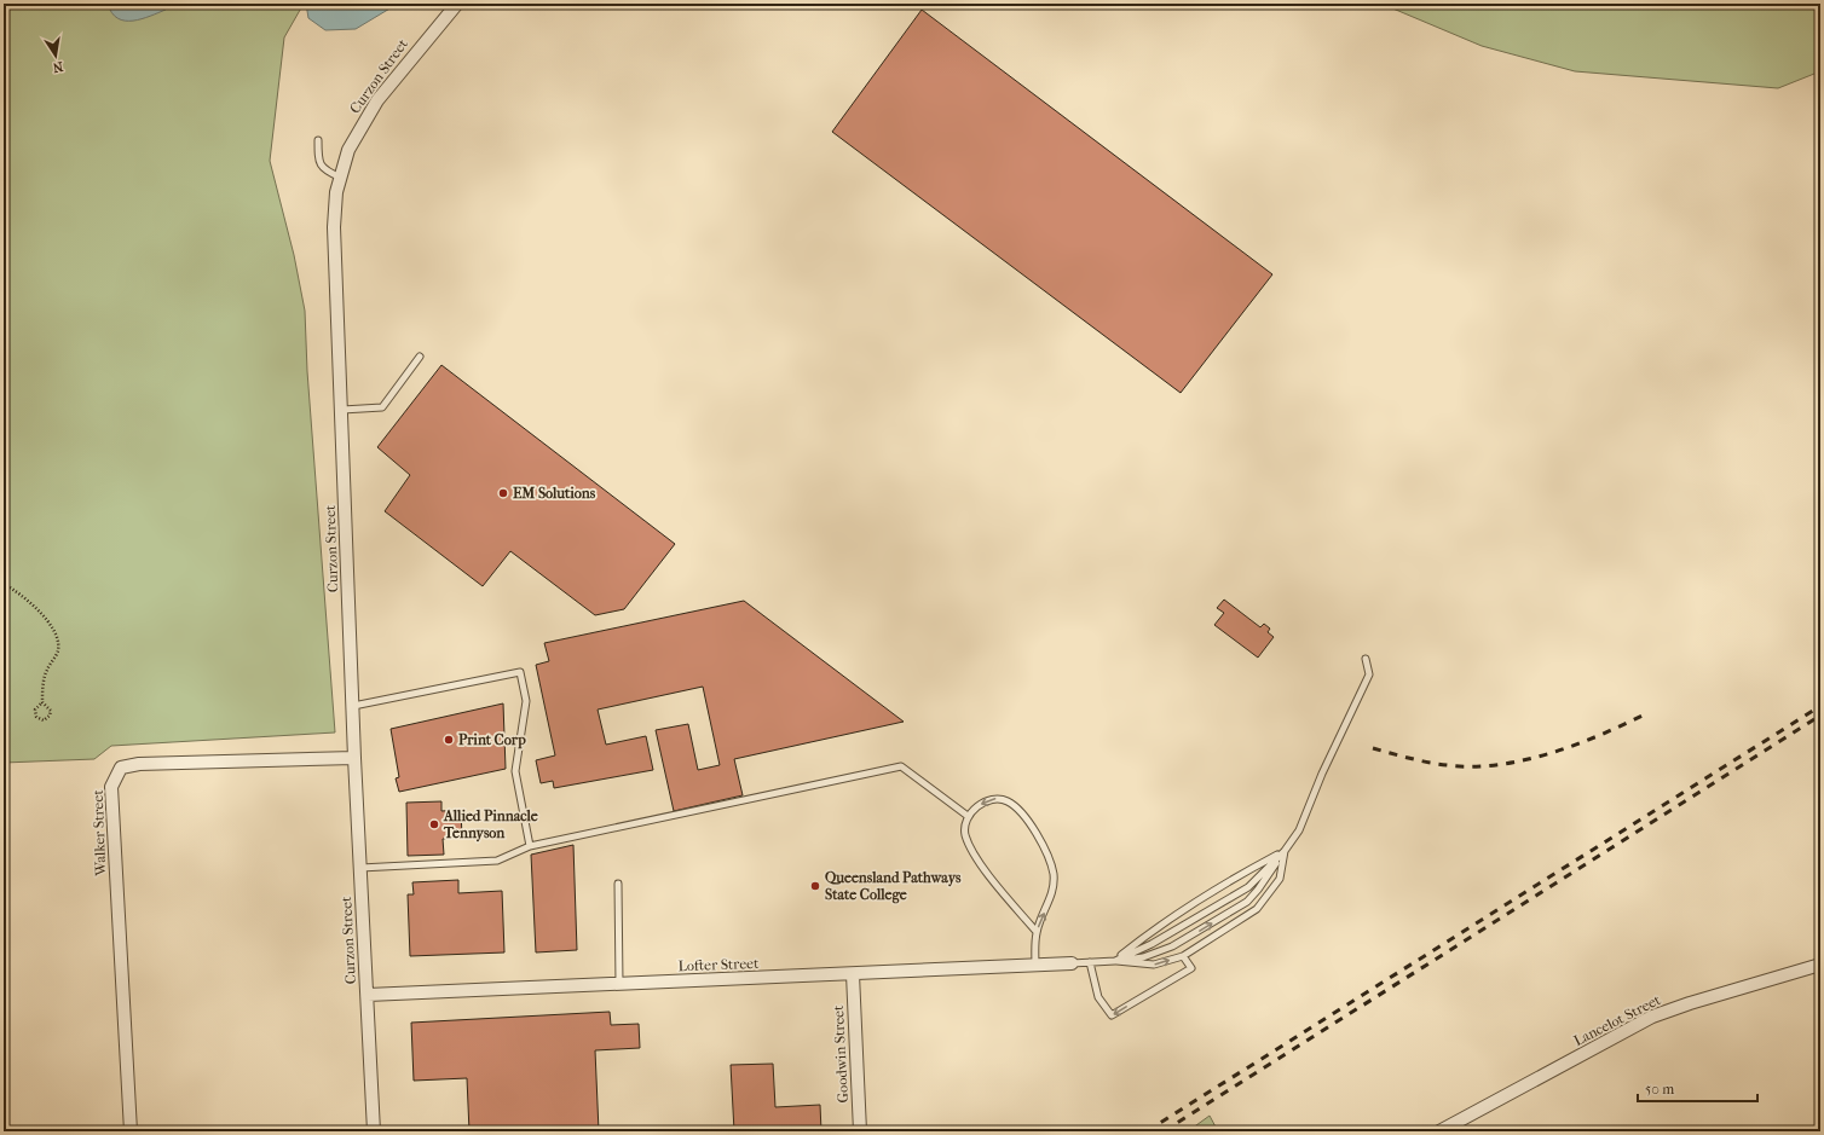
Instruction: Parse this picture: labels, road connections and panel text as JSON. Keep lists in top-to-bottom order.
{
  "streets": {
    "street": [
      "Curzon Street",
      "Walker Street",
      "Lofter Street",
      "Lancelot Street",
      "Goodwin Street"
    ]
  },
  "crossings": [
    ["Curzon Street", "Walker Street"],
    ["Curzon Street", "Lofter Street"],
    ["Lofter Street", "Goodwin Street"]
  ],
  "places": [
    "EM Solutions",
    "Print Corp",
    "Allied Pinnacle Tennyson",
    "Queensland Pathways State College"
  ],
  "scale_bar": "50 m",
  "north": "bottom"
}
